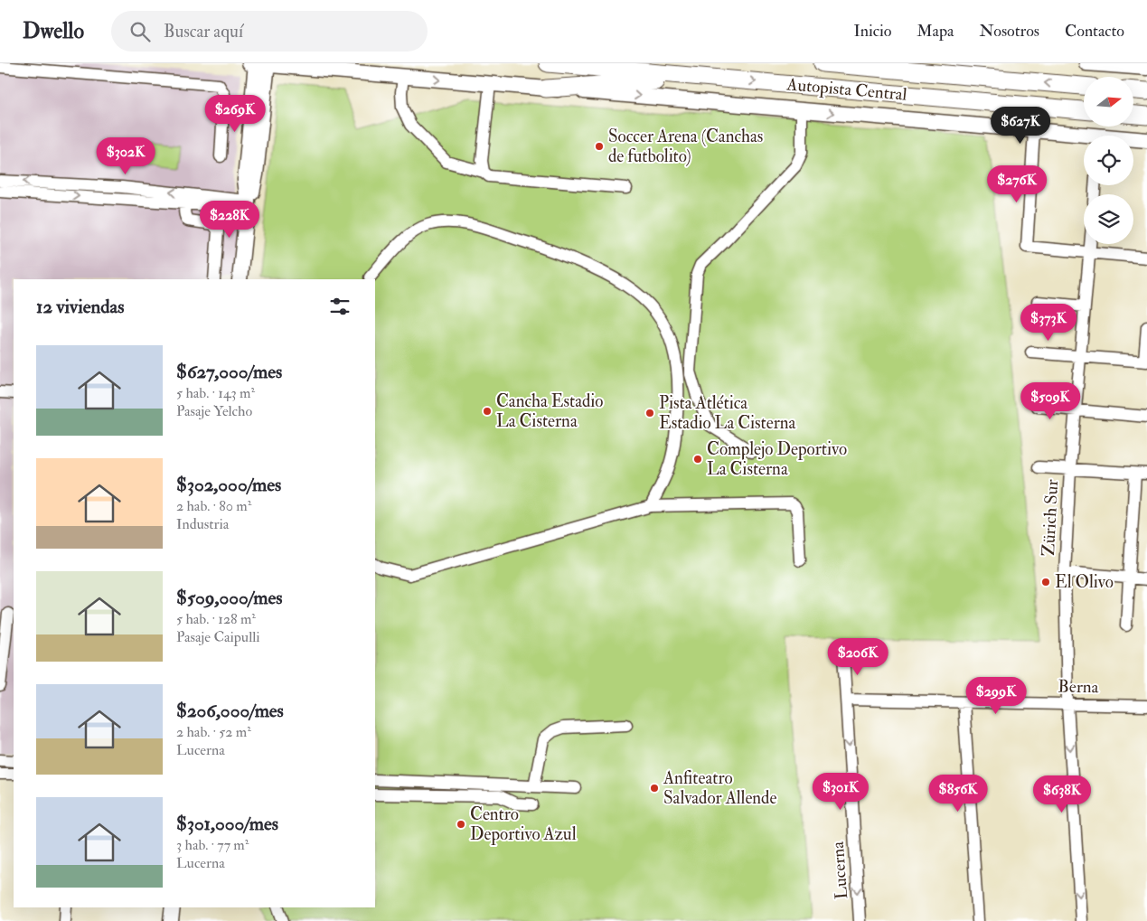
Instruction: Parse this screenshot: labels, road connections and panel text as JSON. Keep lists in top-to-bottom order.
{
  "streets": {
    "highway": ["Autopista Central"],
    "street": ["Zürich Sur", "Berna", "Lucerna"]
  },
  "crossings": [
    ["Zürich Sur", "Berna"],
    ["Berna", "Lucerna"]
  ],
  "one_way": ["Lucerna"],
  "places": [
    "Soccer Arena (Canchas de futbolito)",
    "Cancha Estadio La Cisterna",
    "Pista Atlética Estadio La Cisterna",
    "Complejo Deportivo La Cisterna",
    "El Olivo",
    "Anfiteatro Salvador Allende",
    "Centro Deportivo Azul"
  ],
  "north": "right",
  "page": {
    "header": "Dwello",
    "search": "Buscar aquí",
    "nav": [
      "Inicio",
      "Mapa",
      "Nosotros",
      "Contacto"
    ],
    "price": [
      "$269K",
      "$627K",
      "$302K",
      "$276K",
      "$228K",
      "$373K",
      "$509K",
      "$206K",
      "$299K",
      "$301K",
      "$856K",
      "$638K"
    ],
    "heading": "12 viviendas",
    "list": [
      {
        "name": "$627,000/mes",
        "note": "5 hab. · 143 m² · Pasaje Yelcho"
      },
      {
        "name": "$302,000/mes",
        "note": "2 hab. · 80 m² · Industria"
      },
      {
        "name": "$509,000/mes",
        "note": "5 hab. · 128 m² · Pasaje Caipulli"
      },
      {
        "name": "$206,000/mes",
        "note": "2 hab. · 52 m² · Lucerna"
      },
      {
        "name": "$301,000/mes",
        "note": "3 hab. · 77 m² · Lucerna"
      }
    ]
  }
}
